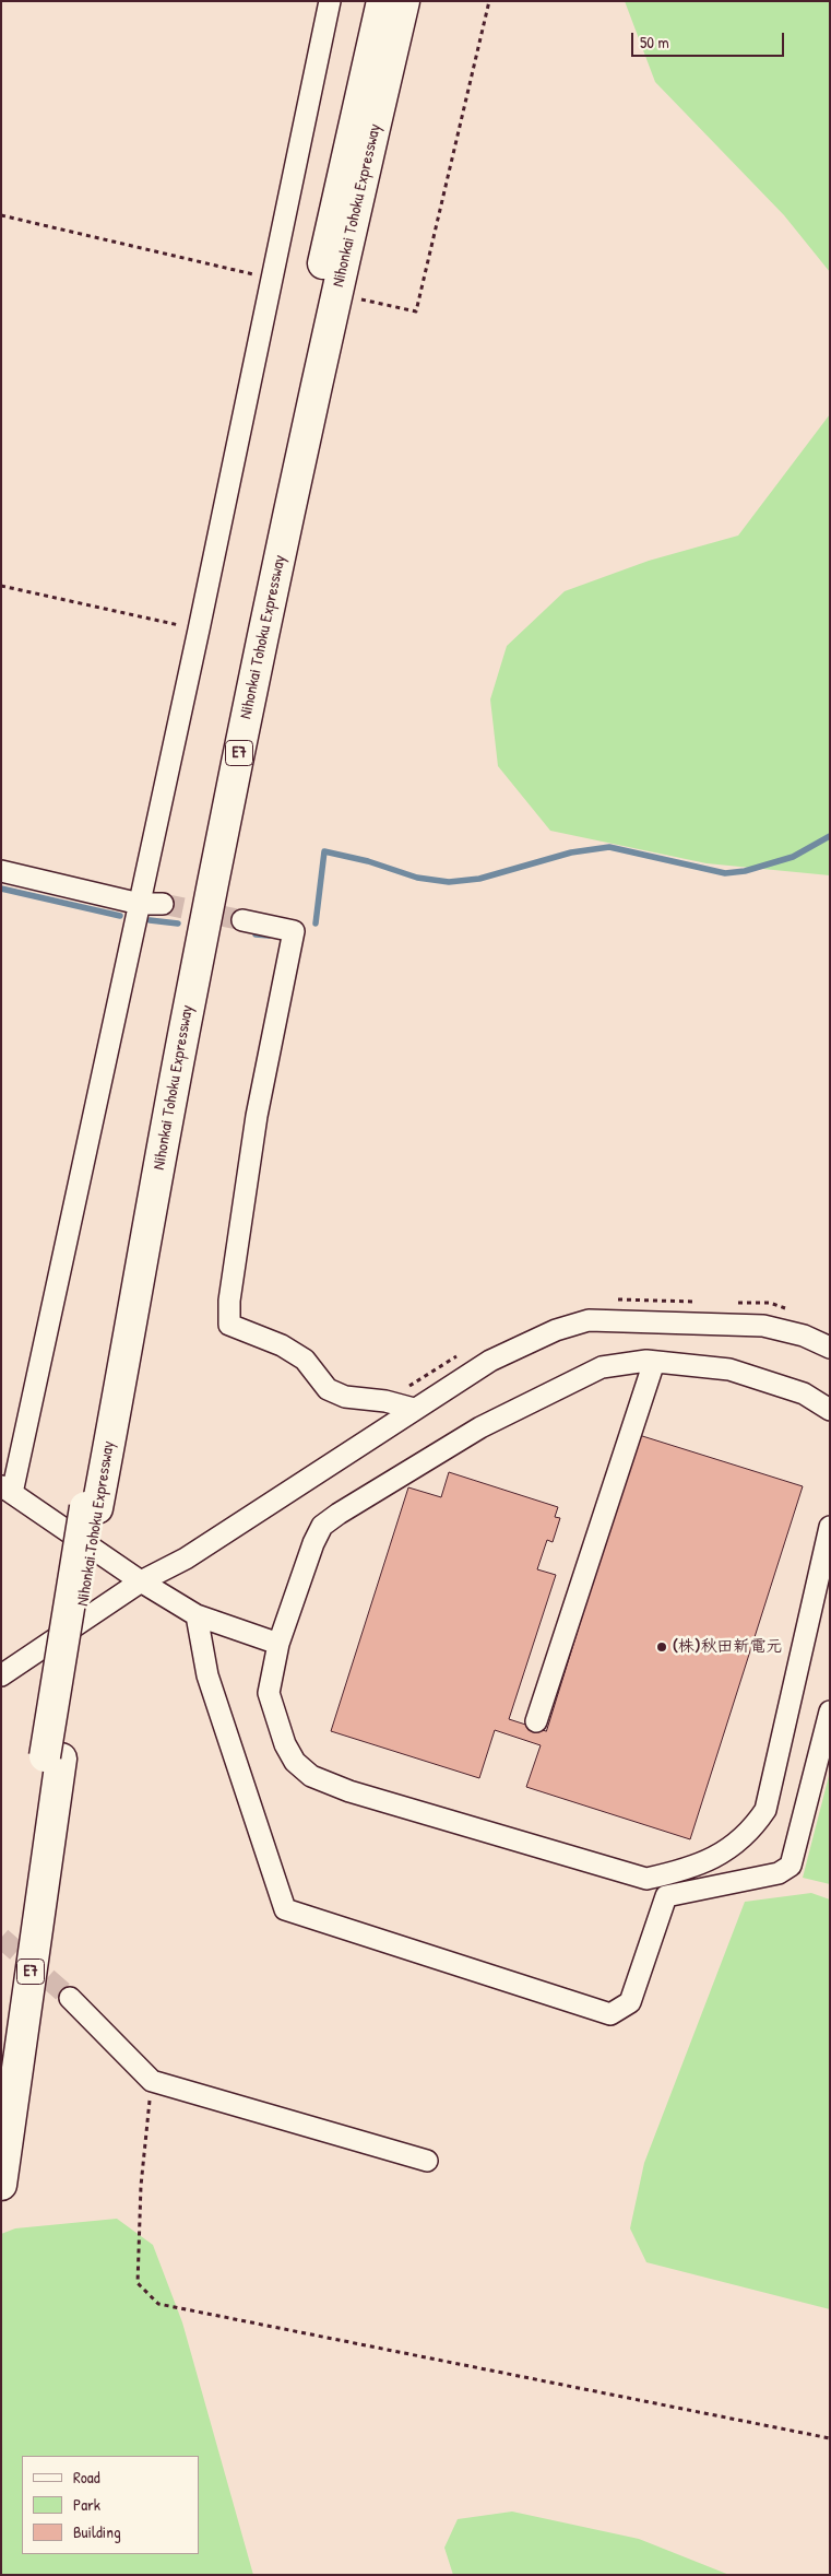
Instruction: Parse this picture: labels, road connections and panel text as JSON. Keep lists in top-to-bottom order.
{
  "streets": {
    "highway": ["Nihonkai Tohoku Expressway", "E7"]
  },
  "places": ["(株)秋田新電元"],
  "legend": ["Road", "Park", "Building"],
  "scale_bar": "50 m"
}
